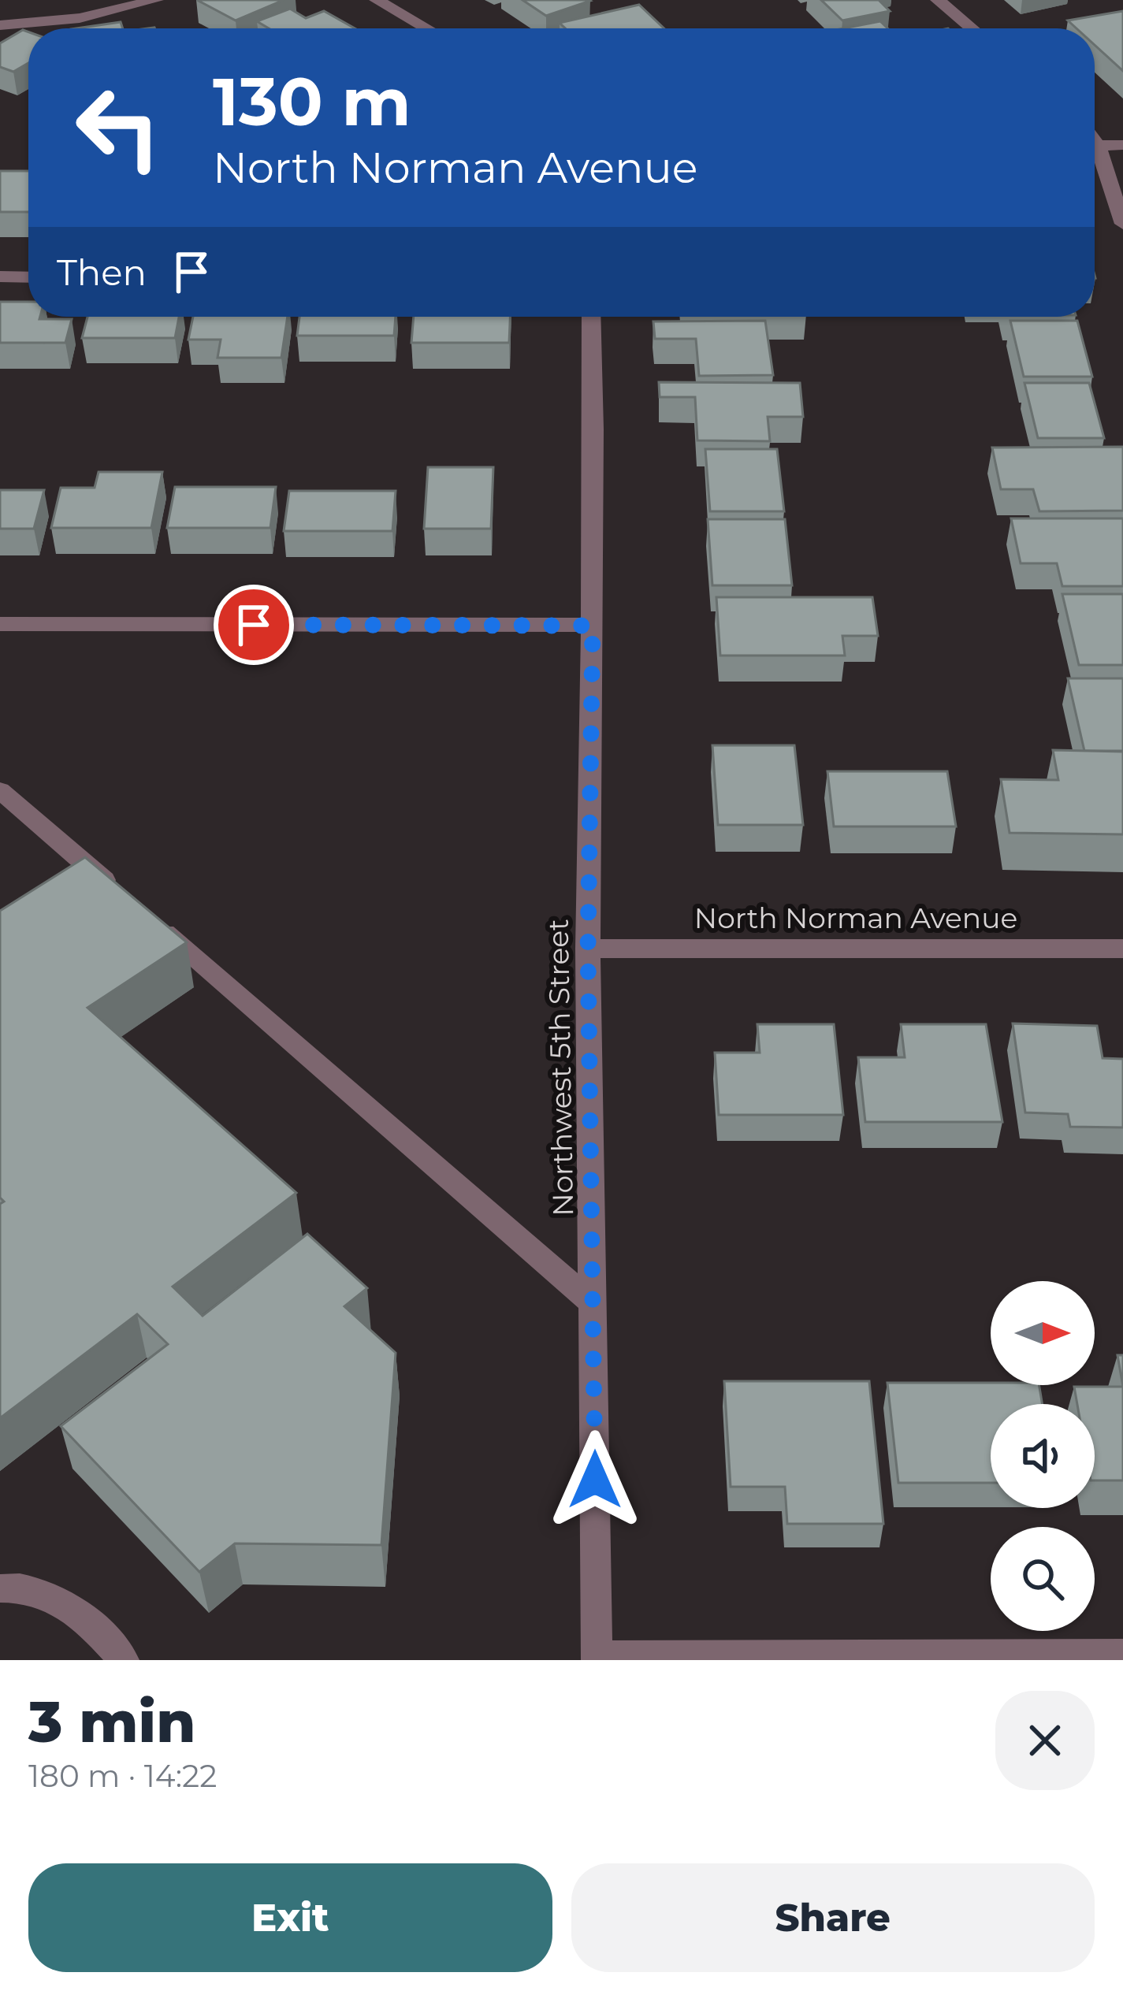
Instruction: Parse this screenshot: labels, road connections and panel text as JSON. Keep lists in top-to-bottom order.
{
  "streets": {
    "street": ["North Norman Avenue", "Northwest 5th Street"]
  },
  "crossings": [
    ["North Norman Avenue", "Northwest 5th Street"]
  ],
  "north": "right",
  "page": {
    "turn": ["130 m", "North Norman Avenue"],
    "then": "Then",
    "heading": ["3 min", "180 m · 14:22"],
    "buttons": ["Exit", "Share"]
  }
}
